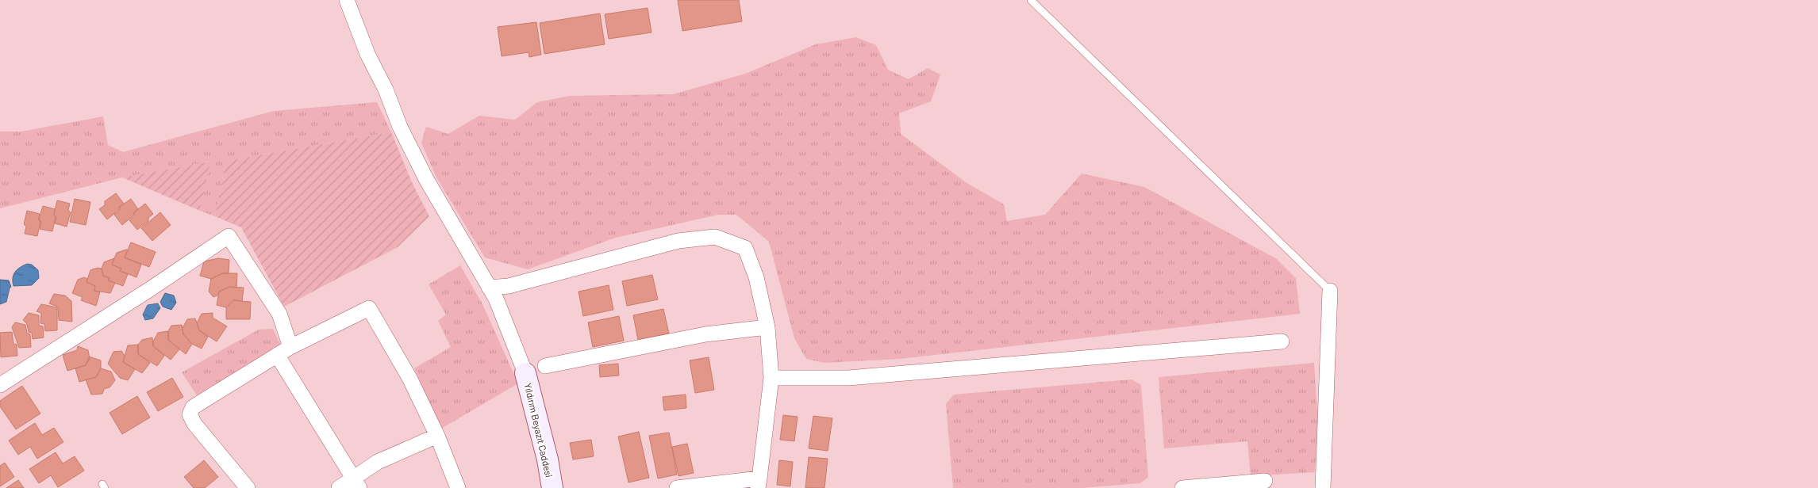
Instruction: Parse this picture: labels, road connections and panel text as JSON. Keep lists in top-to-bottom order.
{
  "streets": {
    "street": ["Yıldırım Beyazıt Caddesi"]
  }
}
